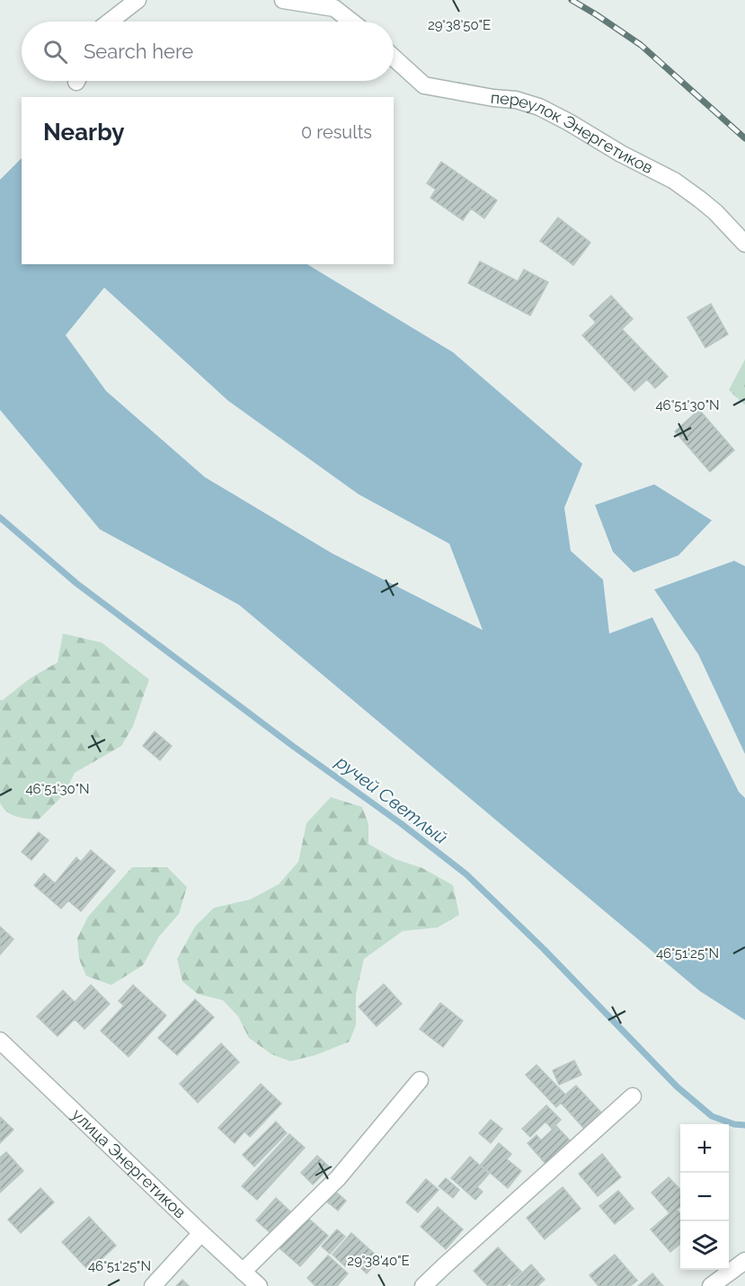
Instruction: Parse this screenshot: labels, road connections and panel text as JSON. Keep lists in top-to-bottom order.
{
  "streets": {
    "street": ["переулок Энергетиков", "улица Энергетиков"]
  },
  "water": ["ручей Светлый"],
  "page": {
    "search": "Search here",
    "heading": ["Nearby", "0 results"],
    "map_buttons": ["+", "−"]
  },
  "coordinates": [
    "29°38'50\"E",
    "46°51'30\"N",
    "46°51'25\"N",
    "29°38'40\"E"
  ]
}
